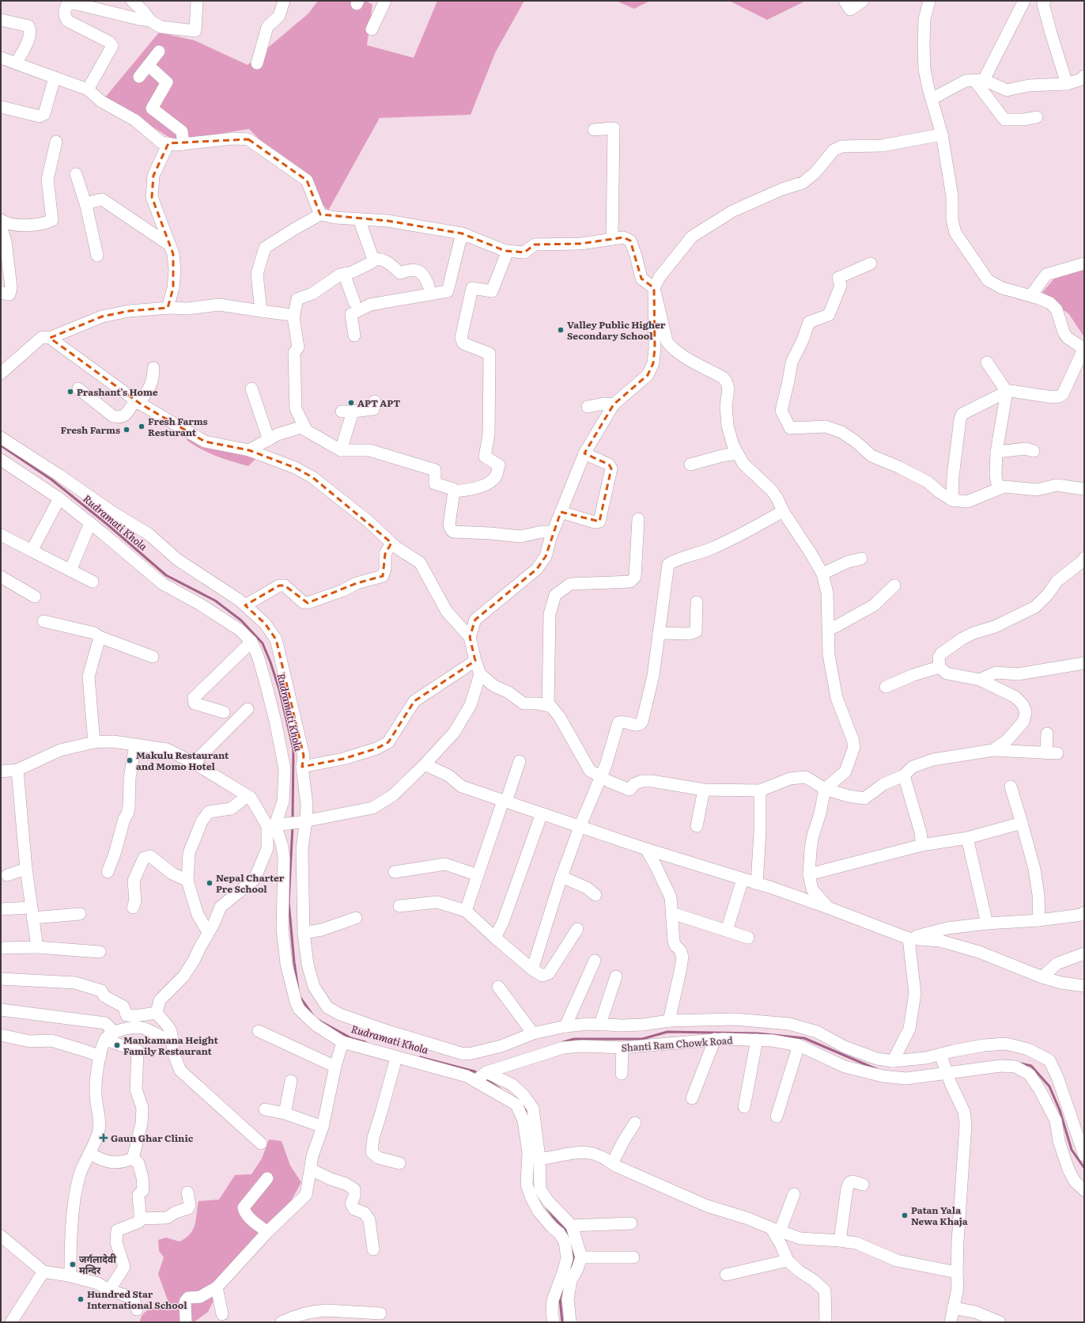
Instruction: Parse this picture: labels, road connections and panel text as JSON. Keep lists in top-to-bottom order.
{
  "streets": {
    "street": ["Shanti Ram Chowk Road"]
  },
  "water": ["Rudramati Khola"],
  "places": {
    "other": [
      "Valley Public Higher Secondary School",
      "Prashant's Home",
      "APT APT",
      "Fresh Farms Resturant",
      "Fresh Farms",
      "Makulu Restaurant and Momo Hotel",
      "Nepal Charter Pre School",
      "Mankamana Height Family Restaurant",
      "Patan Yala Newa Khaja",
      "जर्गलादेवी मन्दिर",
      "Hundred Star International School"
    ],
    "health": ["Gaun Ghar Clinic"]
  }
}
